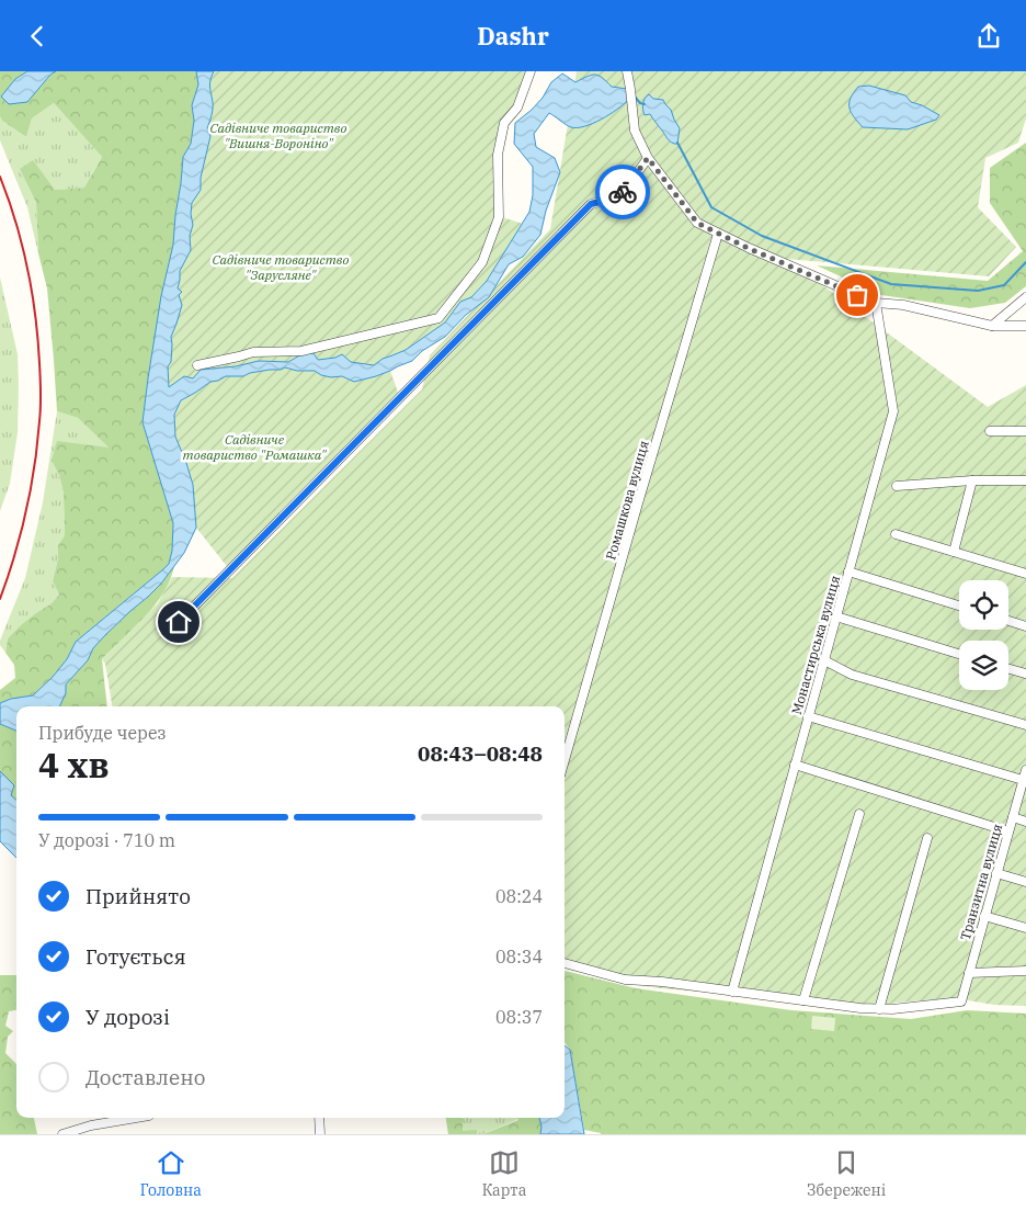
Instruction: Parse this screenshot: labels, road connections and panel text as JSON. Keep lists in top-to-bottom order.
{
  "streets": {
    "street": ["Ромашкова вулиця", "Монастирська вулиця", "Транзитна вулиця"]
  },
  "parks": ["Садівниче товариство \"Вишня-Вороніно\"", "Садівниче товариство \"Зарусляне\"", "Садівниче товариство \"Ромашка\""],
  "page": {
    "header": "Dashr",
    "heading": ["4 хв", "Прибуде через", "08:43–08:48"],
    "bar": "У дорозі · 710 m",
    "list": [
      ["Прийнято", "08:24"],
      ["Готується", "08:34"],
      ["У дорозі", "08:37"],
      "Доставлено"
    ],
    "tabs": ["Головна", "Карта", "Збережені"]
  }
}
